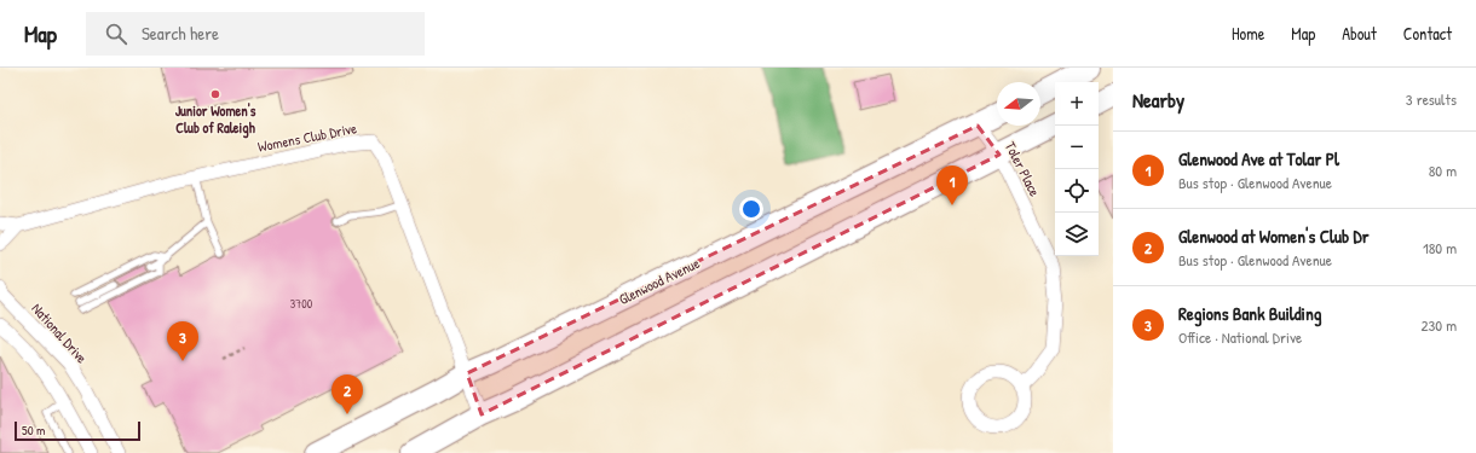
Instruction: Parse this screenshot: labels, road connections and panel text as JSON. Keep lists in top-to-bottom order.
{
  "streets": {
    "main road": ["Glenwood Avenue"],
    "street": ["Womens Club Drive", "Toler Place", "National Drive"]
  },
  "crossings": [
    ["Womens Club Drive", "Glenwood Avenue"],
    ["Toler Place", "Glenwood Avenue"]
  ],
  "places": ["Junior Women's Club of Raleigh"],
  "house_numbers": ["3700"],
  "scale_bar": "50 m",
  "north": "left",
  "page": {
    "header": "Map",
    "search": "Search here",
    "nav": [
      "Home",
      "Map",
      "About",
      "Contact"
    ],
    "heading": ["Nearby", "3 results"],
    "map_buttons": ["+", "−"],
    "list": [
      {
        "mark": "1",
        "name": "Glenwood Ave at Tolar Pl",
        "note": "Bus stop · Glenwood Avenue",
        "value": "80 m"
      },
      {
        "mark": "2",
        "name": "Glenwood at Women's Club Dr",
        "note": "Bus stop · Glenwood Avenue",
        "value": "180 m"
      },
      {
        "mark": "3",
        "name": "Regions Bank Building",
        "note": "Office · National Drive",
        "value": "230 m"
      }
    ],
    "pins": ["1", "3", "2"],
    "scale": "50 m"
  }
}
